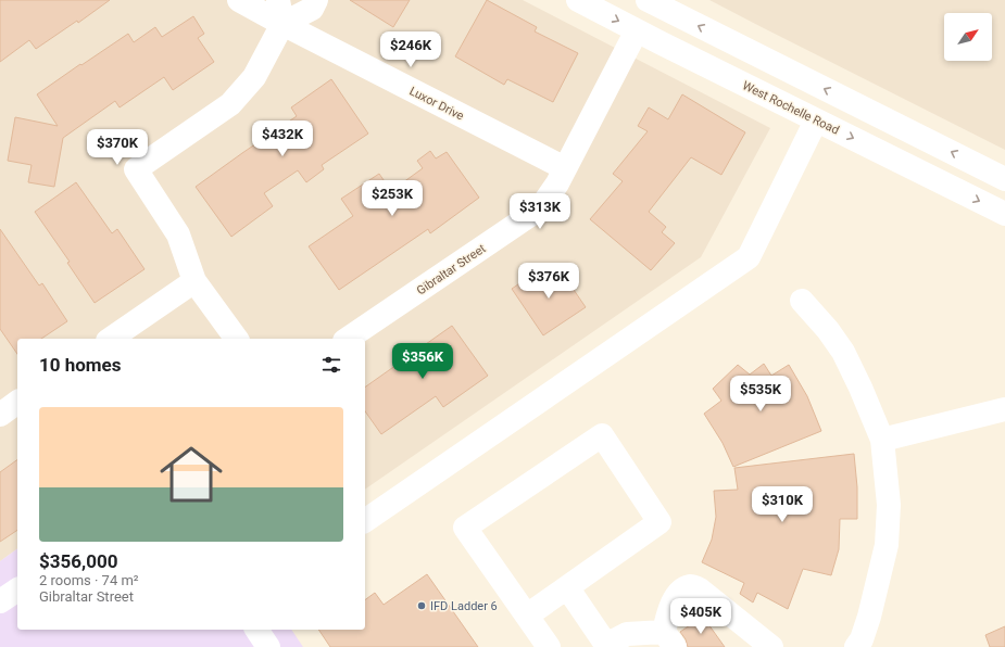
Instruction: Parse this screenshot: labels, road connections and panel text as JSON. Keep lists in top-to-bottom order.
{
  "streets": {
    "street": ["Luxor Drive", "West Rochelle Road", "Gibraltar Street"]
  },
  "crossings": [
    ["Luxor Drive", "Gibraltar Street"],
    ["West Rochelle Road", "Gibraltar Street"]
  ],
  "places": ["IFD Ladder 6"],
  "north": "top right",
  "page": {
    "price": [
      "$246K",
      "$432K",
      "$370K",
      "$253K",
      "$313K",
      "$376K",
      "$356K",
      "$535K",
      "$310K",
      "$405K"
    ],
    "heading": "10 homes",
    "list": [
      {
        "name": "$356,000",
        "note": "2 rooms · 74 m² · Gibraltar Street"
      }
    ]
  }
}
